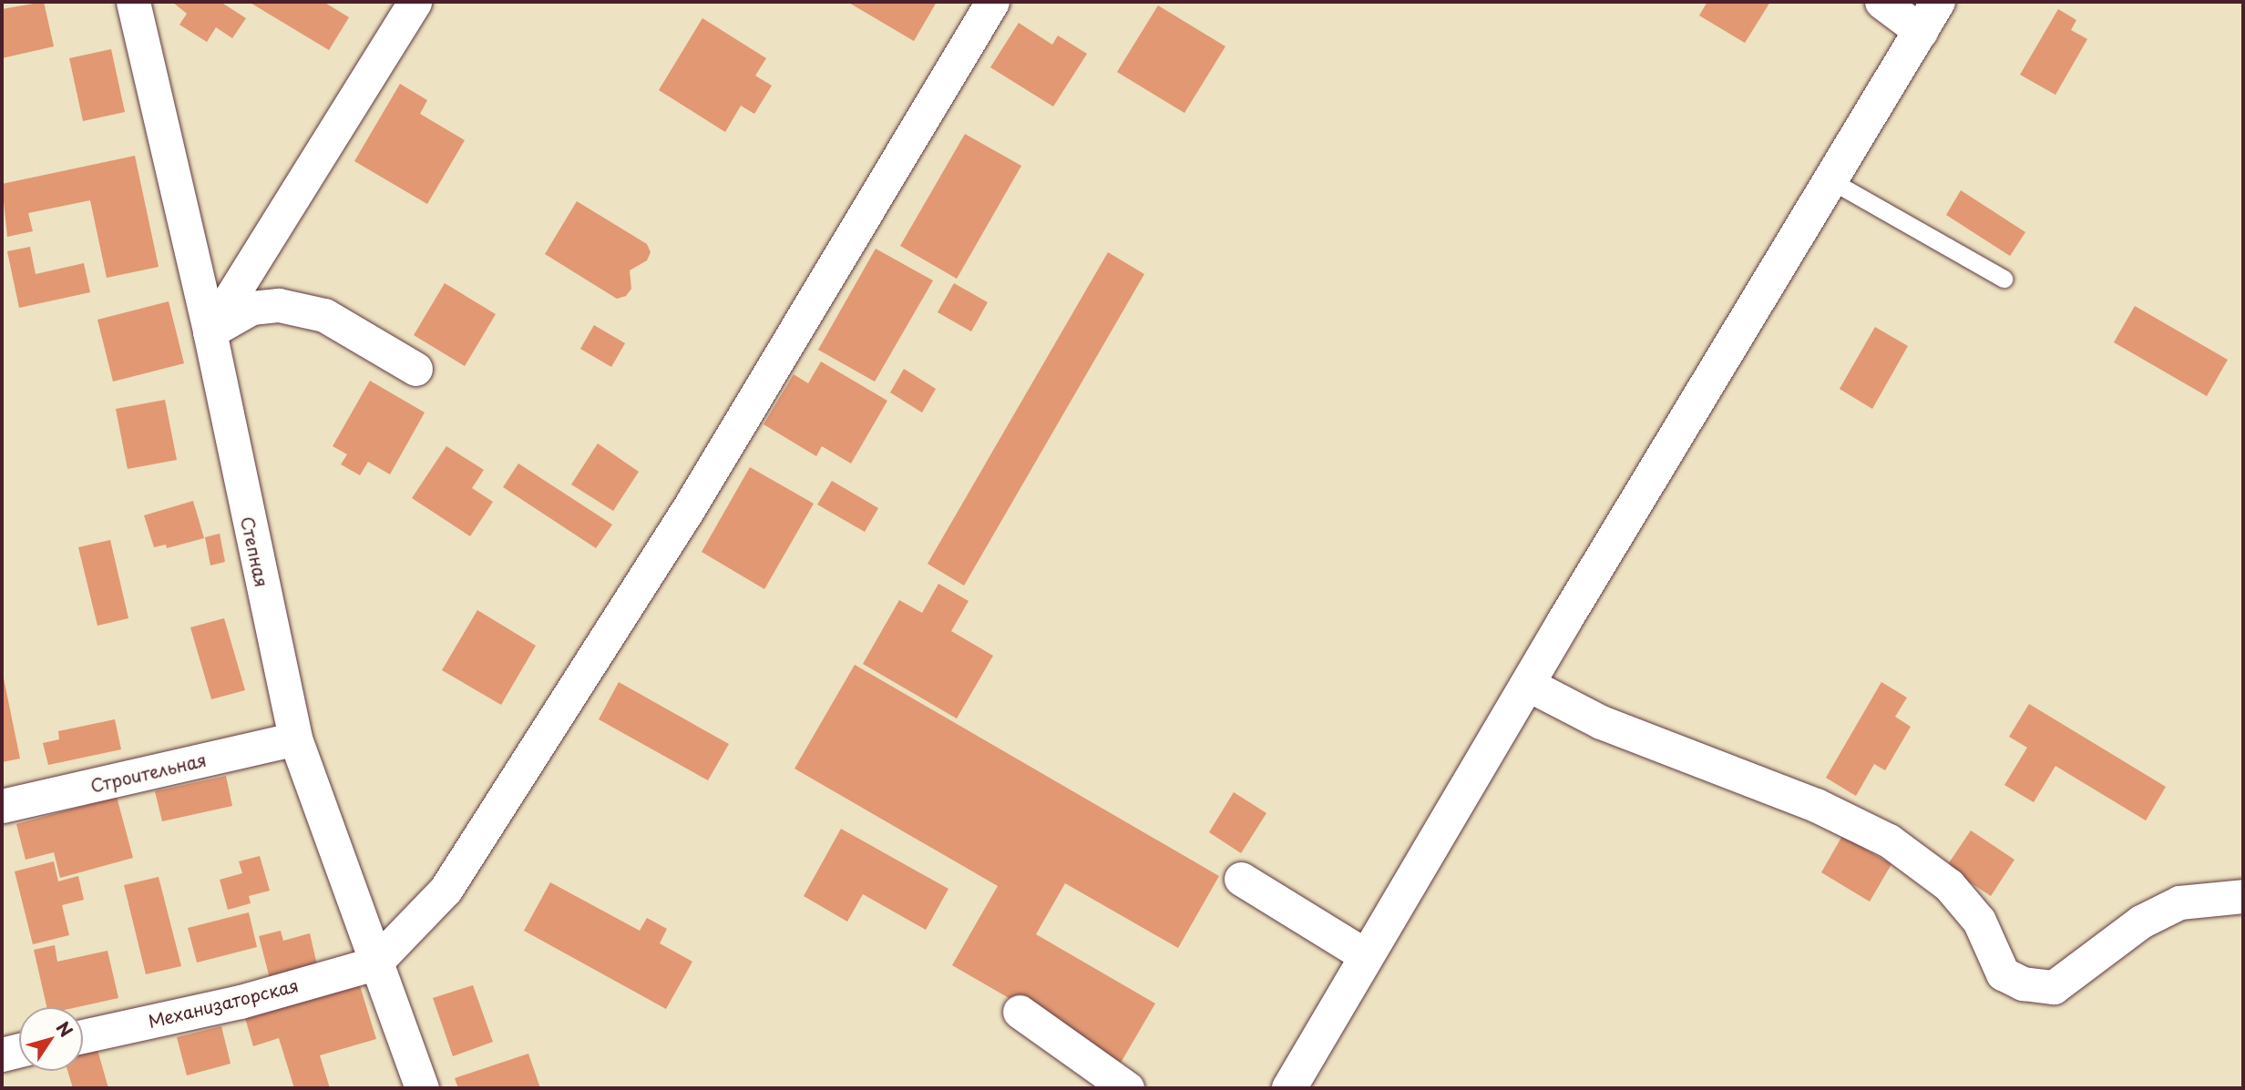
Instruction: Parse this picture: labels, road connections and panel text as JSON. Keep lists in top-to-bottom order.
{
  "streets": {
    "street": ["Степная", "Строительная", "Механизаторская"]
  },
  "crossings": [
    ["Степная", "Строительная"],
    ["Степная", "Механизаторская"]
  ],
  "north": "top right"
}
